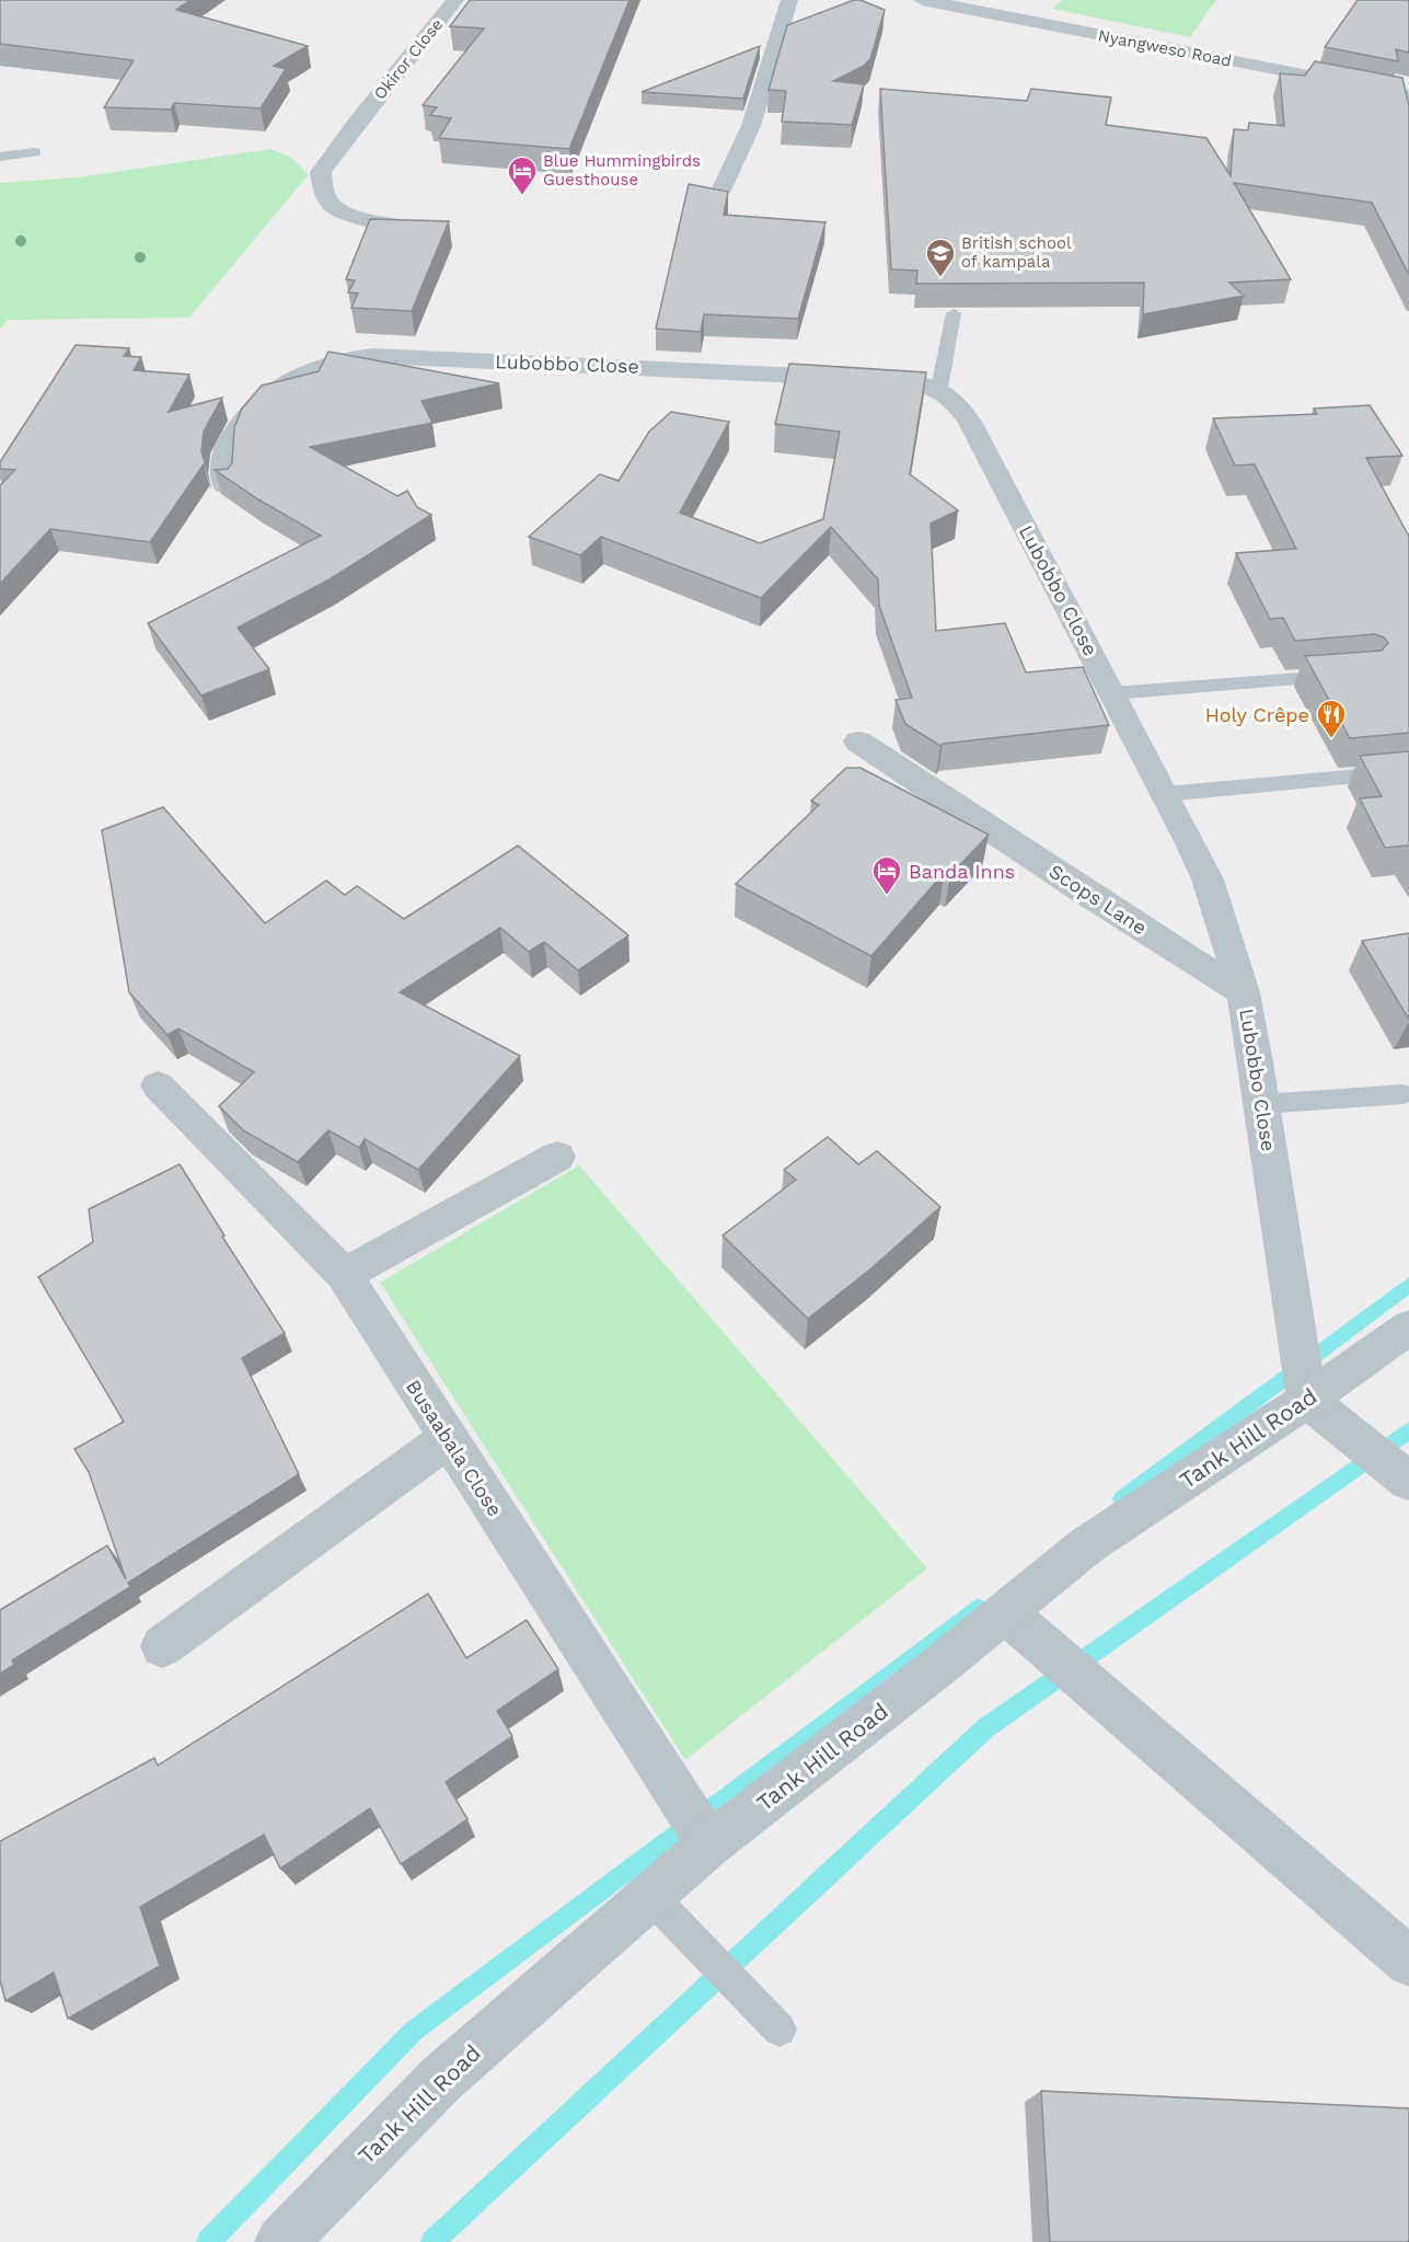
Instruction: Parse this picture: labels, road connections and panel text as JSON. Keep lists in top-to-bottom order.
{
  "streets": {
    "street": [
      "Nyangweso Road",
      "Okiror Close",
      "Lubobbo Close",
      "Scops Lane",
      "Tank Hill Road",
      "Busaabala Close"
    ]
  },
  "crossings": [
    ["Lubobbo Close", "Scops Lane"],
    ["Lubobbo Close", "Tank Hill Road"],
    ["Tank Hill Road", "Busaabala Close"]
  ],
  "places": {
    "hotel": ["Blue Hummingbirds Guesthouse", "Banda Inns"],
    "school or university": ["British school of kampala"],
    "restaurant": ["Holy Crêpe"]
  }
}
